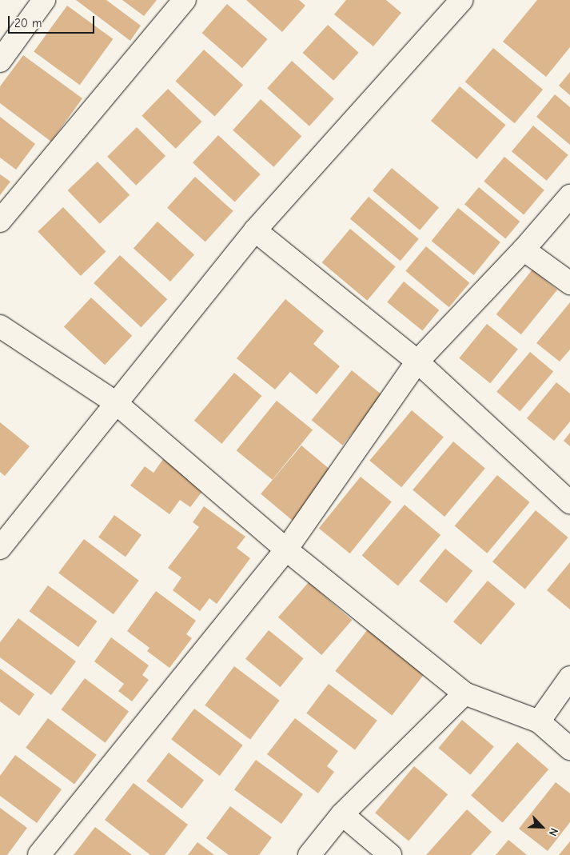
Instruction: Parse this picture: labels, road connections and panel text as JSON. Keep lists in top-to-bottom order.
{
  "scale_bar": "20 m",
  "north": "bottom right"
}
